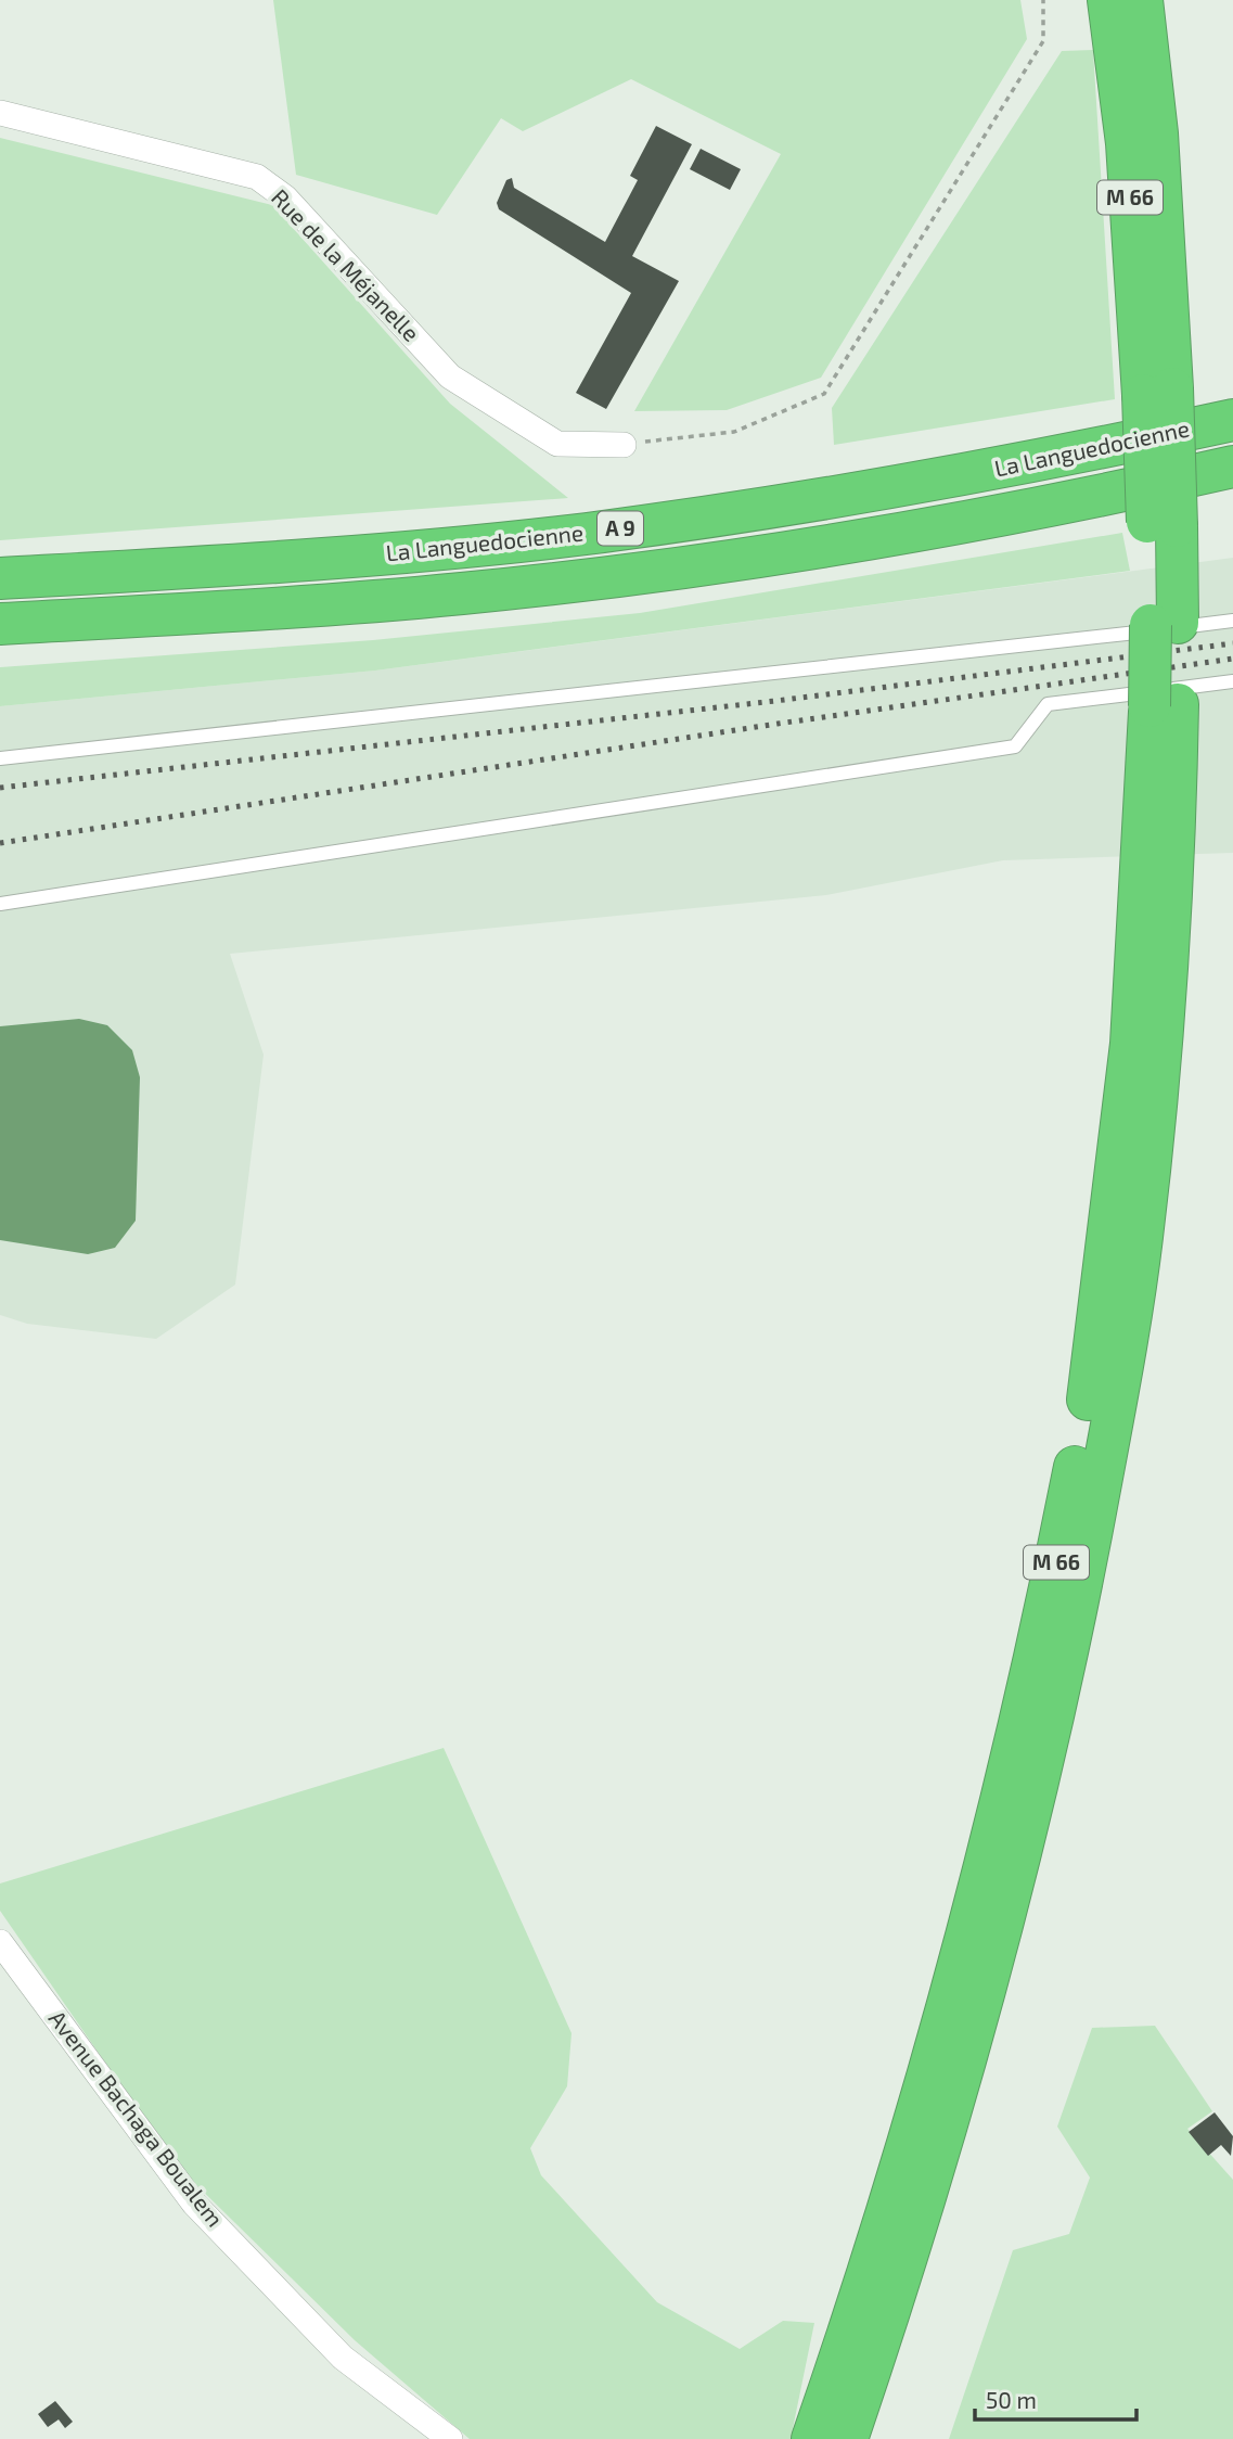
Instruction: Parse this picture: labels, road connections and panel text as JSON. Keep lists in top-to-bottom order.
{
  "streets": {
    "highway": ["M 66", "La Languedocienne", "A 9"],
    "street": ["Rue de la Méjanelle", "Avenue Bachaga Boualem"]
  },
  "scale_bar": "50 m"
}
